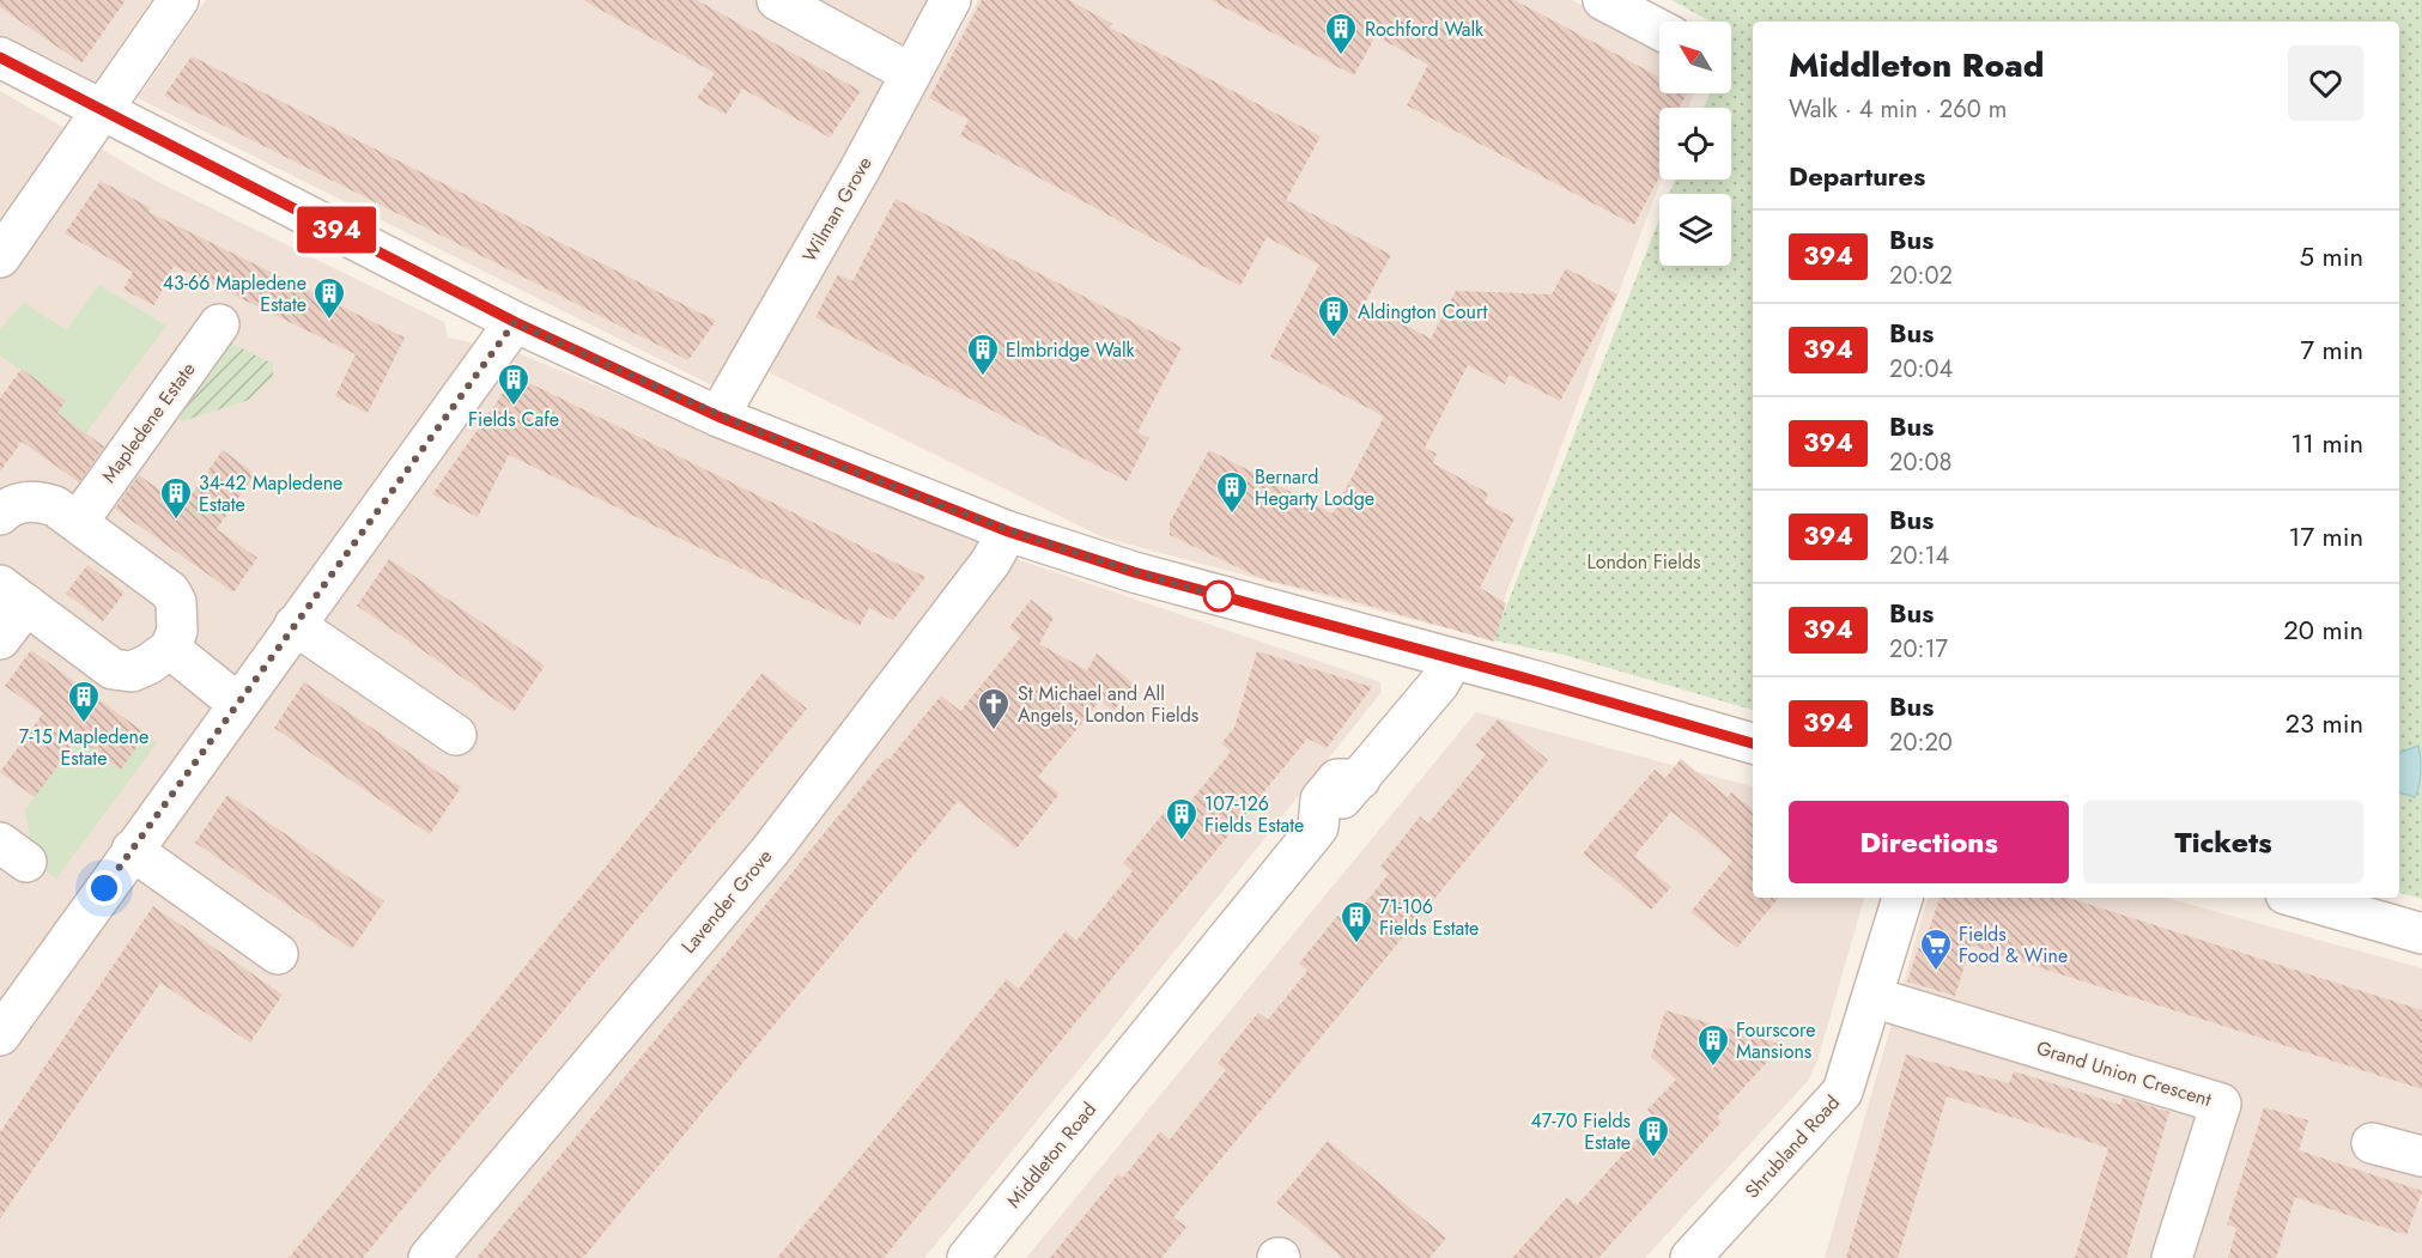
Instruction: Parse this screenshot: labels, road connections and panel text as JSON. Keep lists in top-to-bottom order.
{
  "streets": {
    "street": [
      "Wilman Grove",
      "Mapledene Estate",
      "Lavender Grove",
      "Grand Union Crescent",
      "Shrubland Road",
      "Middleton Road"
    ]
  },
  "crossings": [
    ["Grand Union Crescent", "Shrubland Road"]
  ],
  "parks": ["London Fields"],
  "places": {
    "building": [
      "Rochford Walk",
      "43-66 Mapledene Estate",
      "Aldington Court",
      "Elmbridge Walk",
      "Fields Cafe",
      "Bernard Hegarty Lodge",
      "34-42 Mapledene Estate",
      "7-15 Mapledene Estate",
      "107-126 Fields Estate",
      "71-106 Fields Estate",
      "Fourscore Mansions",
      "47-70 Fields Estate"
    ],
    "church": ["St Michael and All Angels, London Fields"],
    "supermarket": ["Fields Food & Wine"]
  },
  "lines": ["bus line 394"],
  "north": "top left",
  "page": {
    "on_map": "394",
    "heading": [
      ["Middleton Road", "Walk · 4 min · 260 m"],
      "Departures"
    ],
    "list": [
      {
        "mark": "394",
        "name": "Bus",
        "note": "20:02",
        "value": "5 min"
      },
      {
        "mark": "394",
        "name": "Bus",
        "note": "20:04",
        "value": "7 min"
      },
      {
        "mark": "394",
        "name": "Bus",
        "note": "20:08",
        "value": "11 min"
      },
      {
        "mark": "394",
        "name": "Bus",
        "note": "20:14",
        "value": "17 min"
      },
      {
        "mark": "394",
        "name": "Bus",
        "note": "20:17",
        "value": "20 min"
      },
      {
        "mark": "394",
        "name": "Bus",
        "note": "20:20",
        "value": "23 min"
      }
    ],
    "buttons": ["Directions", "Tickets"]
  }
}
